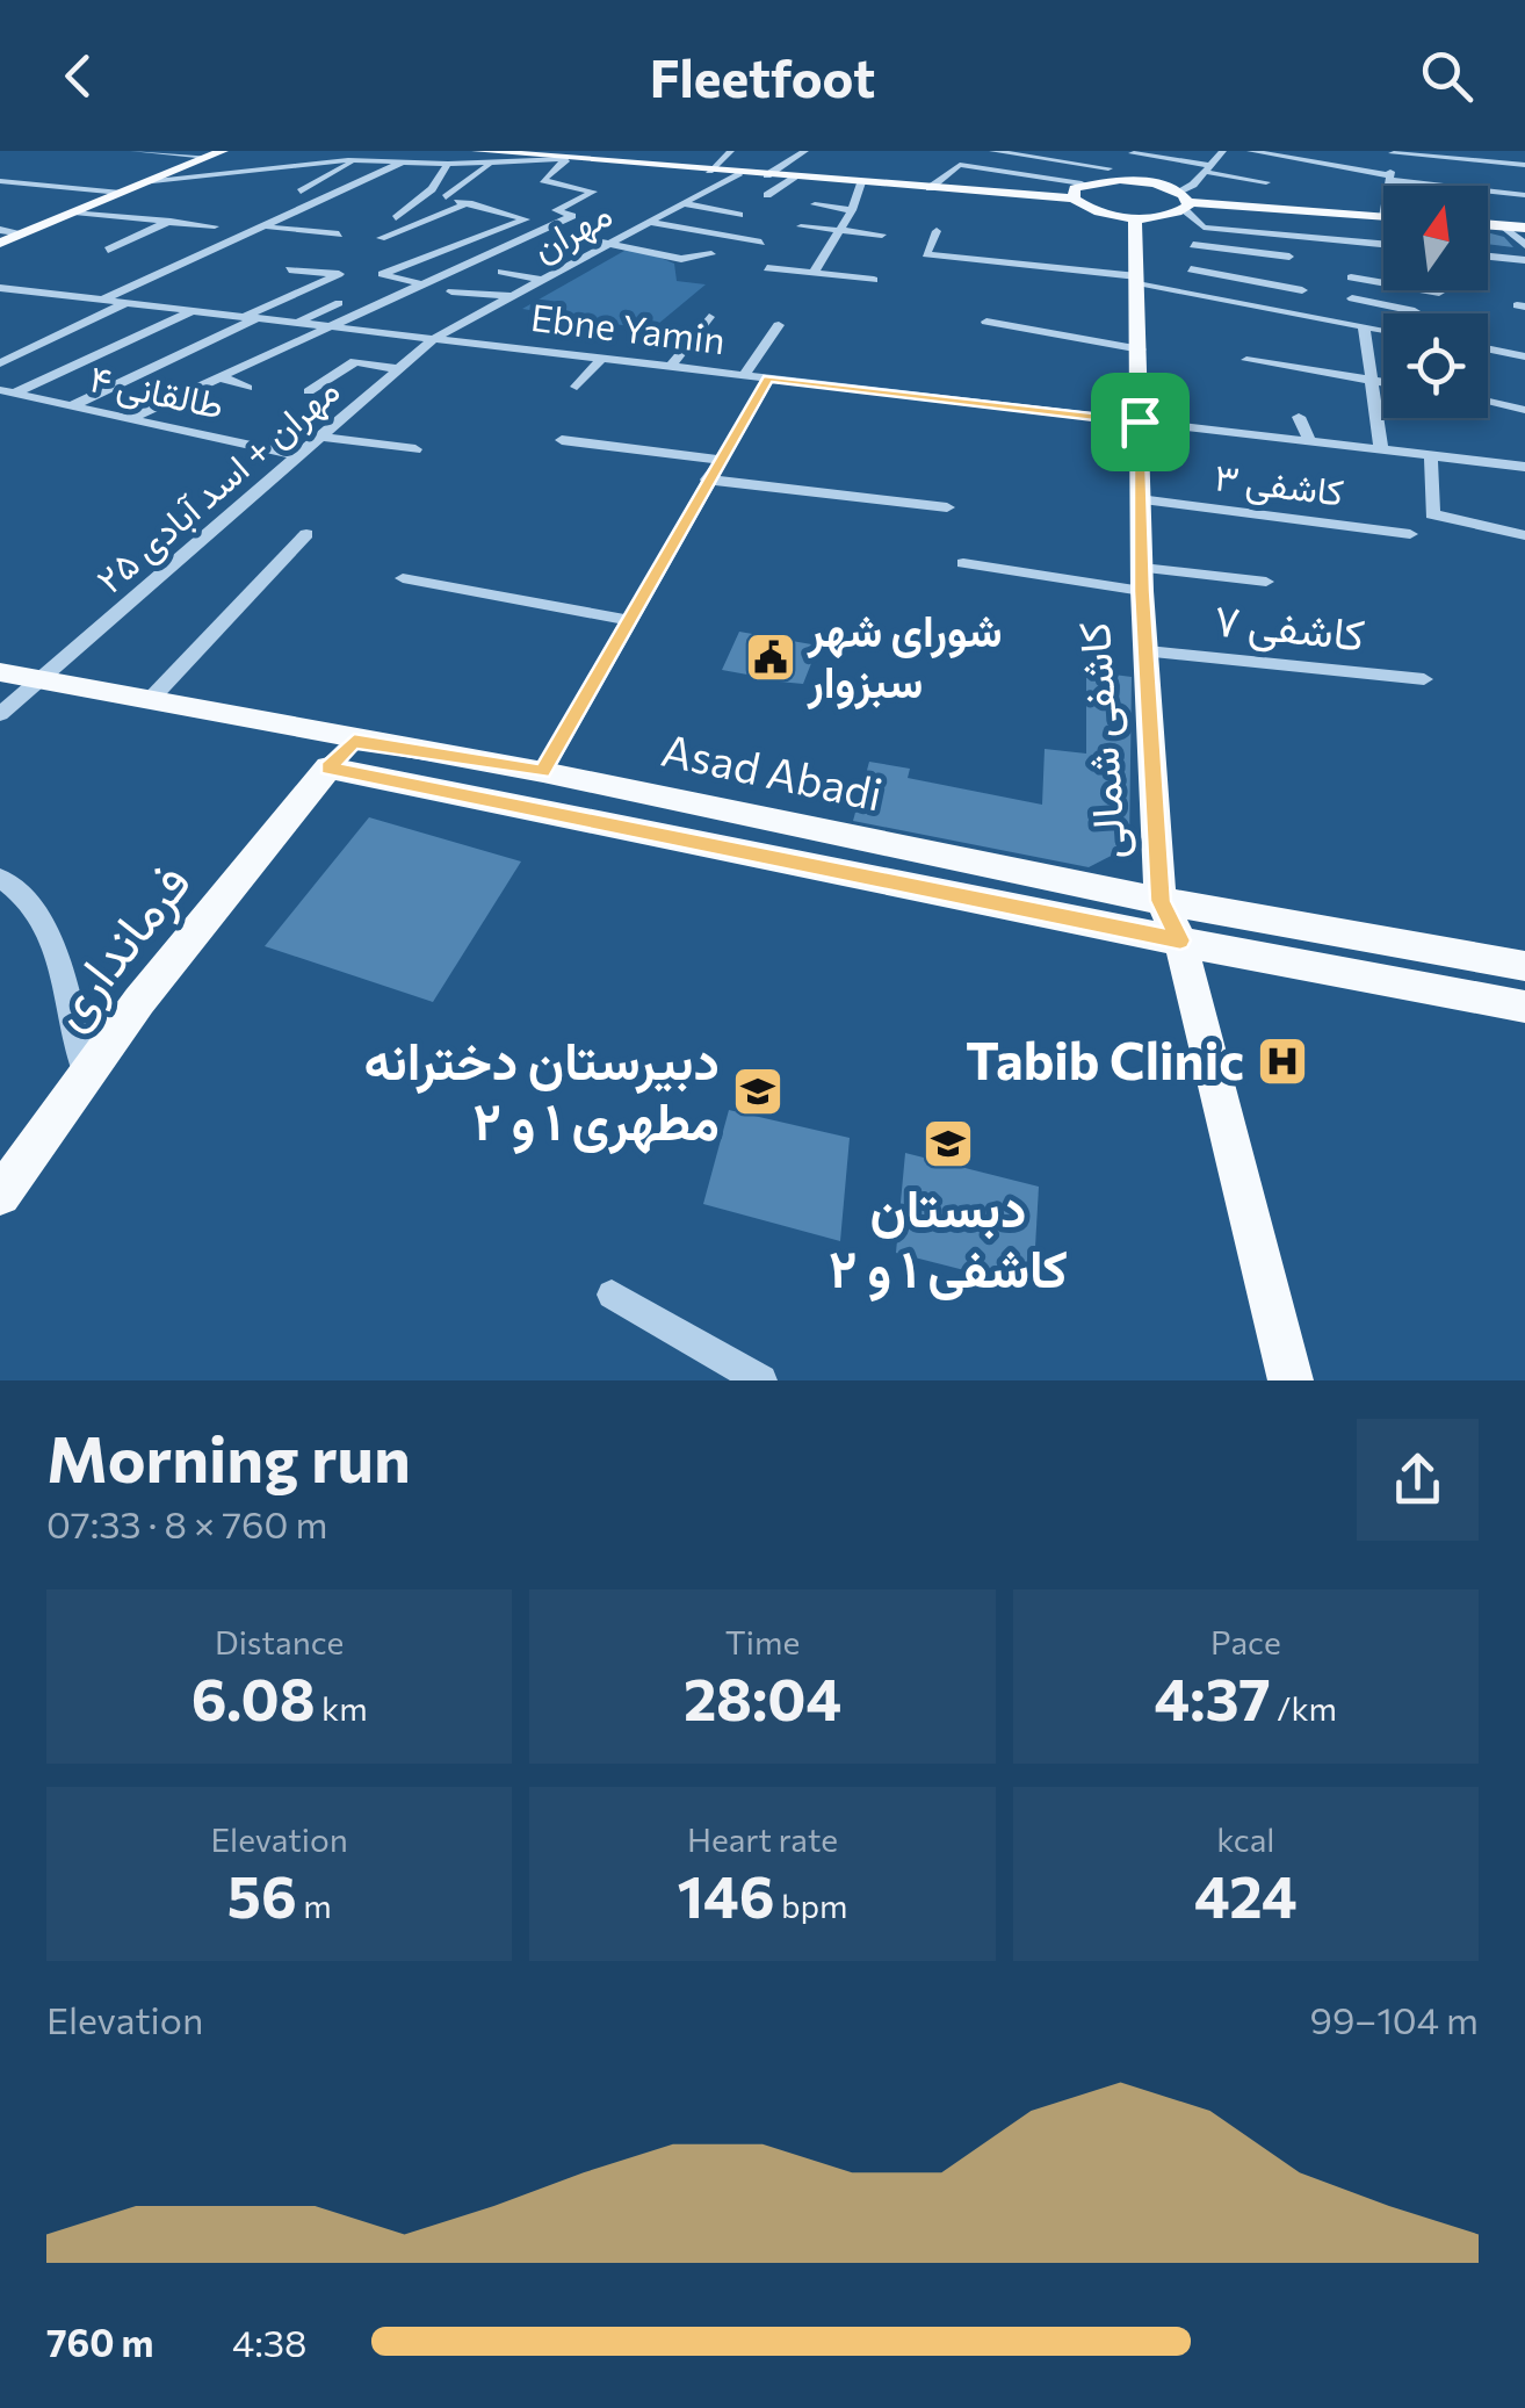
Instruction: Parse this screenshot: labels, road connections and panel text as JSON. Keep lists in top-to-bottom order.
{
  "streets": {
    "main road": ["کاشفی شمالی", "Asad Abadi", "فرمانداری"],
    "street": [
      "مهران",
      "Ebne Yamin",
      "طالقانی ۴",
      "مهران + اسد آبادی ۲۵",
      "کاشفی ۳",
      "کاشفی ۷"
    ]
  },
  "crossings": [
    ["مهران", "Ebne Yamin"],
    ["مهران", "مهران + اسد آبادی ۲۵"],
    ["Ebne Yamin", "مهران + اسد آبادی ۲۵"],
    ["Ebne Yamin", "کاشفی شمالی"],
    ["طالقانی ۴", "مهران + اسد آبادی ۲۵"],
    ["مهران + اسد آبادی ۲۵", "Asad Abadi"],
    ["کاشفی ۳", "کاشفی شمالی"],
    ["کاشفی ۷", "کاشفی شمالی"],
    ["کاشفی شمالی", "Asad Abadi"],
    ["Asad Abadi", "فرمانداری"]
  ],
  "places": {
    "public building": ["شورای شهر سبزوار"],
    "hospital": ["Tabib Clinic"],
    "school or university": ["دبیرستان دخترانه مطهری ۱ و ۲", "دبستان کاشفی ۱ و ۲"]
  },
  "north": "top",
  "page": {
    "header": "Fleetfoot",
    "heading": ["Morning run", "07:33 · 8 × 760 m"],
    "stats": [
      ["Distance", "6.08 km"],
      ["Time", "28:04"],
      ["Pace", "4:37 /km"],
      ["Elevation", "56 m"],
      ["Heart rate", "146 bpm"],
      ["kcal", "424"]
    ],
    "chart": ["Elevation", "99–104 m"],
    "list": [
      {
        "name": "760 m",
        "note": "4:38"
      }
    ]
  }
}
